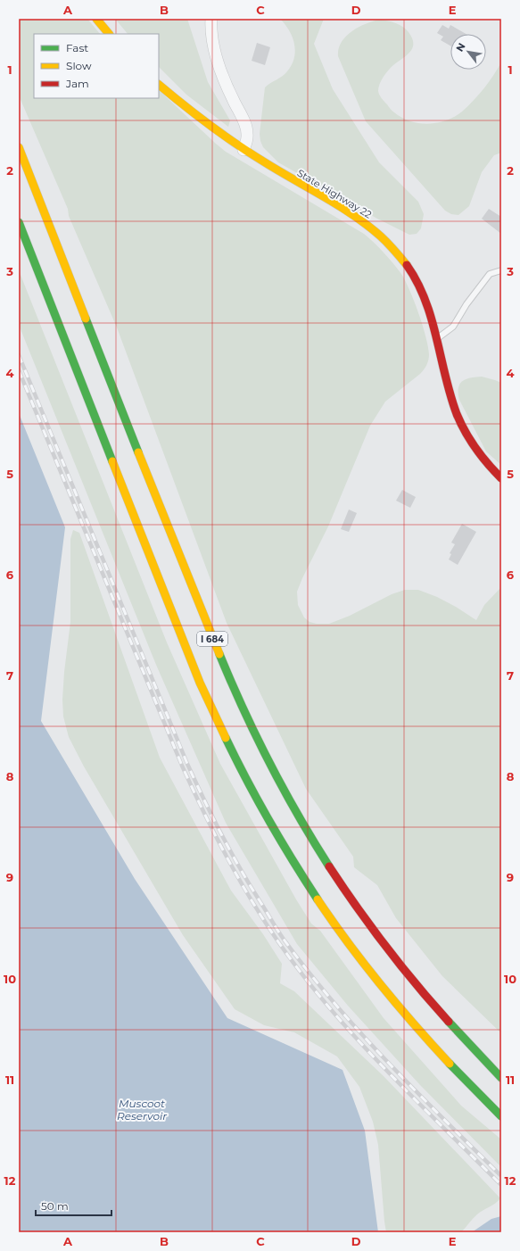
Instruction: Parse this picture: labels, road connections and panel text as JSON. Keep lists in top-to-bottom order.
{
  "streets": {
    "main road": ["State Highway 22", "I 684"]
  },
  "water": ["Muscoot Reservoir"],
  "legend": ["Fast", "Slow", "Jam"],
  "scale_bar": "50 m",
  "north": "top left",
  "grid": {
    "columns": [
      "A",
      "B",
      "C",
      "D",
      "E"
    ],
    "rows": [
      "1",
      "2",
      "3",
      "4",
      "5",
      "6",
      "7",
      "8",
      "9",
      "10",
      "11",
      "12"
    ]
  }
}
